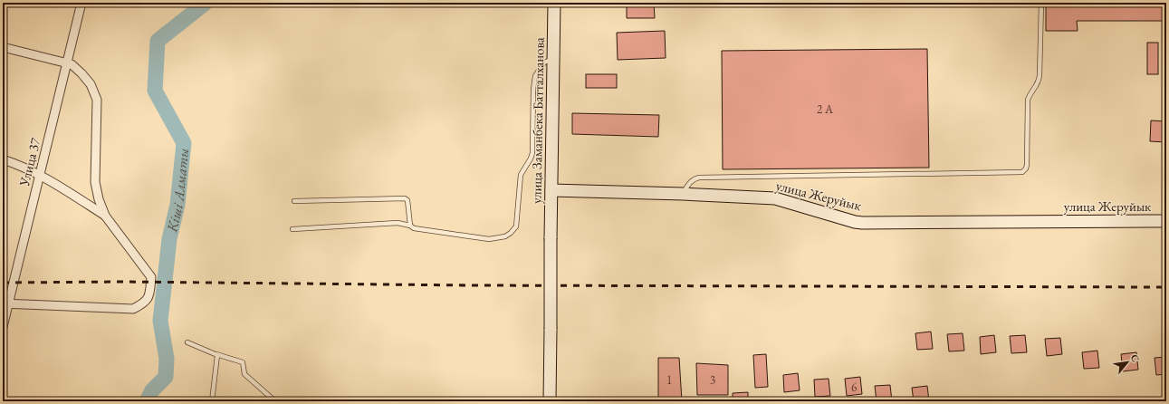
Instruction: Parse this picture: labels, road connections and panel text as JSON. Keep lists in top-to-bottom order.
{
  "streets": {
    "street": ["улица Заманбека Батталханова", "Улица 37", "улица Жеруйык"]
  },
  "crossings": [
    ["улица Заманбека Батталханова", "улица Жеруйык"]
  ],
  "water": ["Кіші Алматы"],
  "house_numbers": [
    "2 А",
    "1",
    "3",
    "6"
  ],
  "north": "top right"
}
